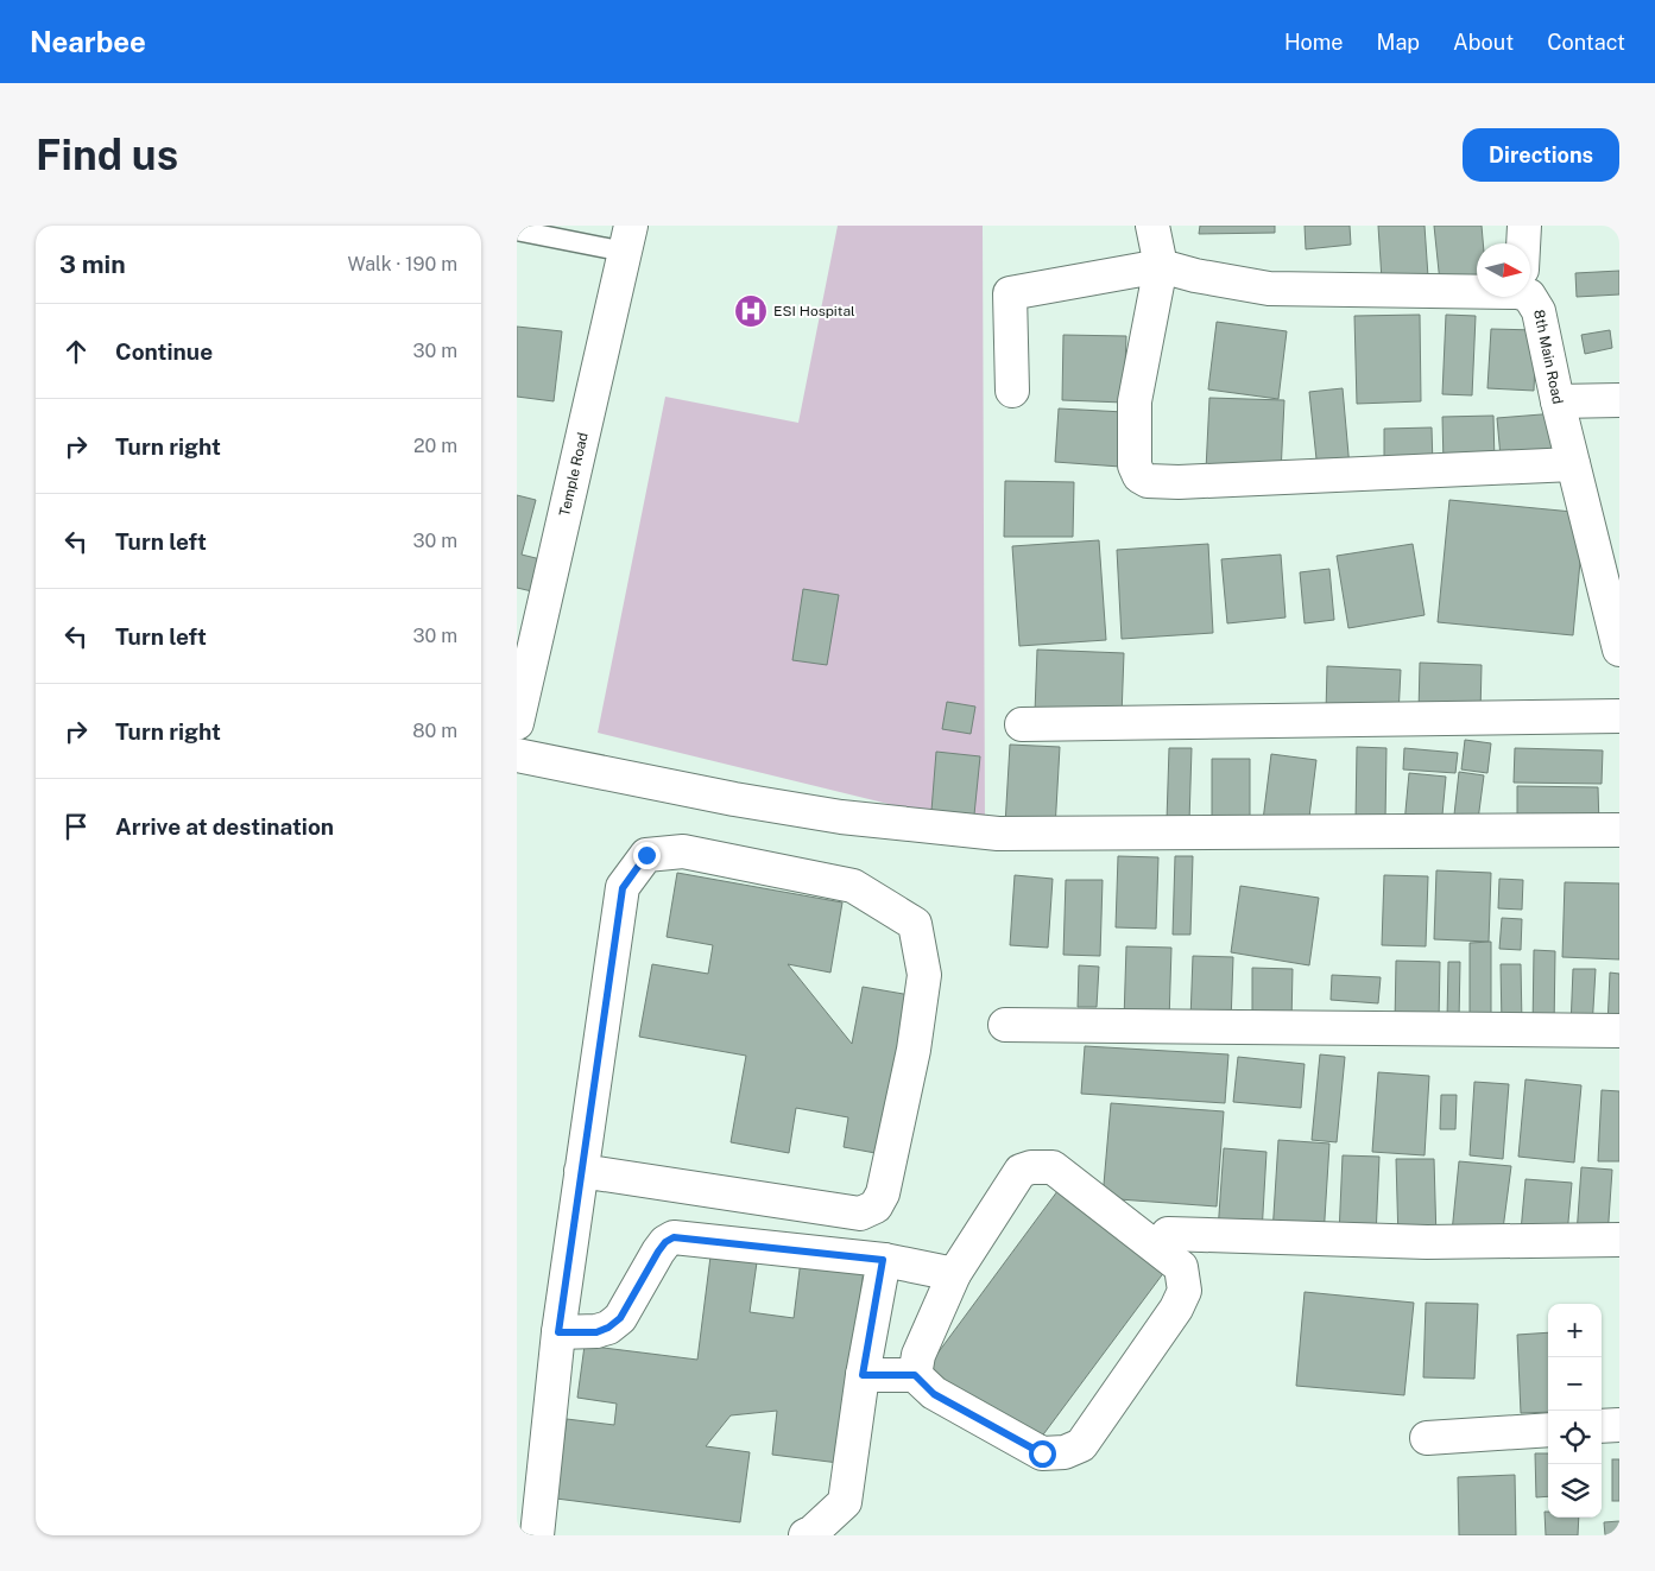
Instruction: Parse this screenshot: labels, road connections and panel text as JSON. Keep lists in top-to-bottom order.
{
  "streets": {
    "street": ["8th Main Road", "Temple Road"]
  },
  "places": {
    "hospital": ["ESI Hospital"]
  },
  "north": "right",
  "page": {
    "header": "Nearbee",
    "nav": [
      "Home",
      "Map",
      "About",
      "Contact"
    ],
    "buttons": "Directions",
    "title": "Find us",
    "heading": ["3 min", "Walk · 190 m"],
    "list": [
      ["Continue", "30 m"],
      ["Turn right", "20 m"],
      ["Turn left", "30 m"],
      ["Turn left", "30 m"],
      ["Turn right", "80 m"],
      "Arrive at destination"
    ],
    "map_buttons": ["+", "−"]
  }
}
